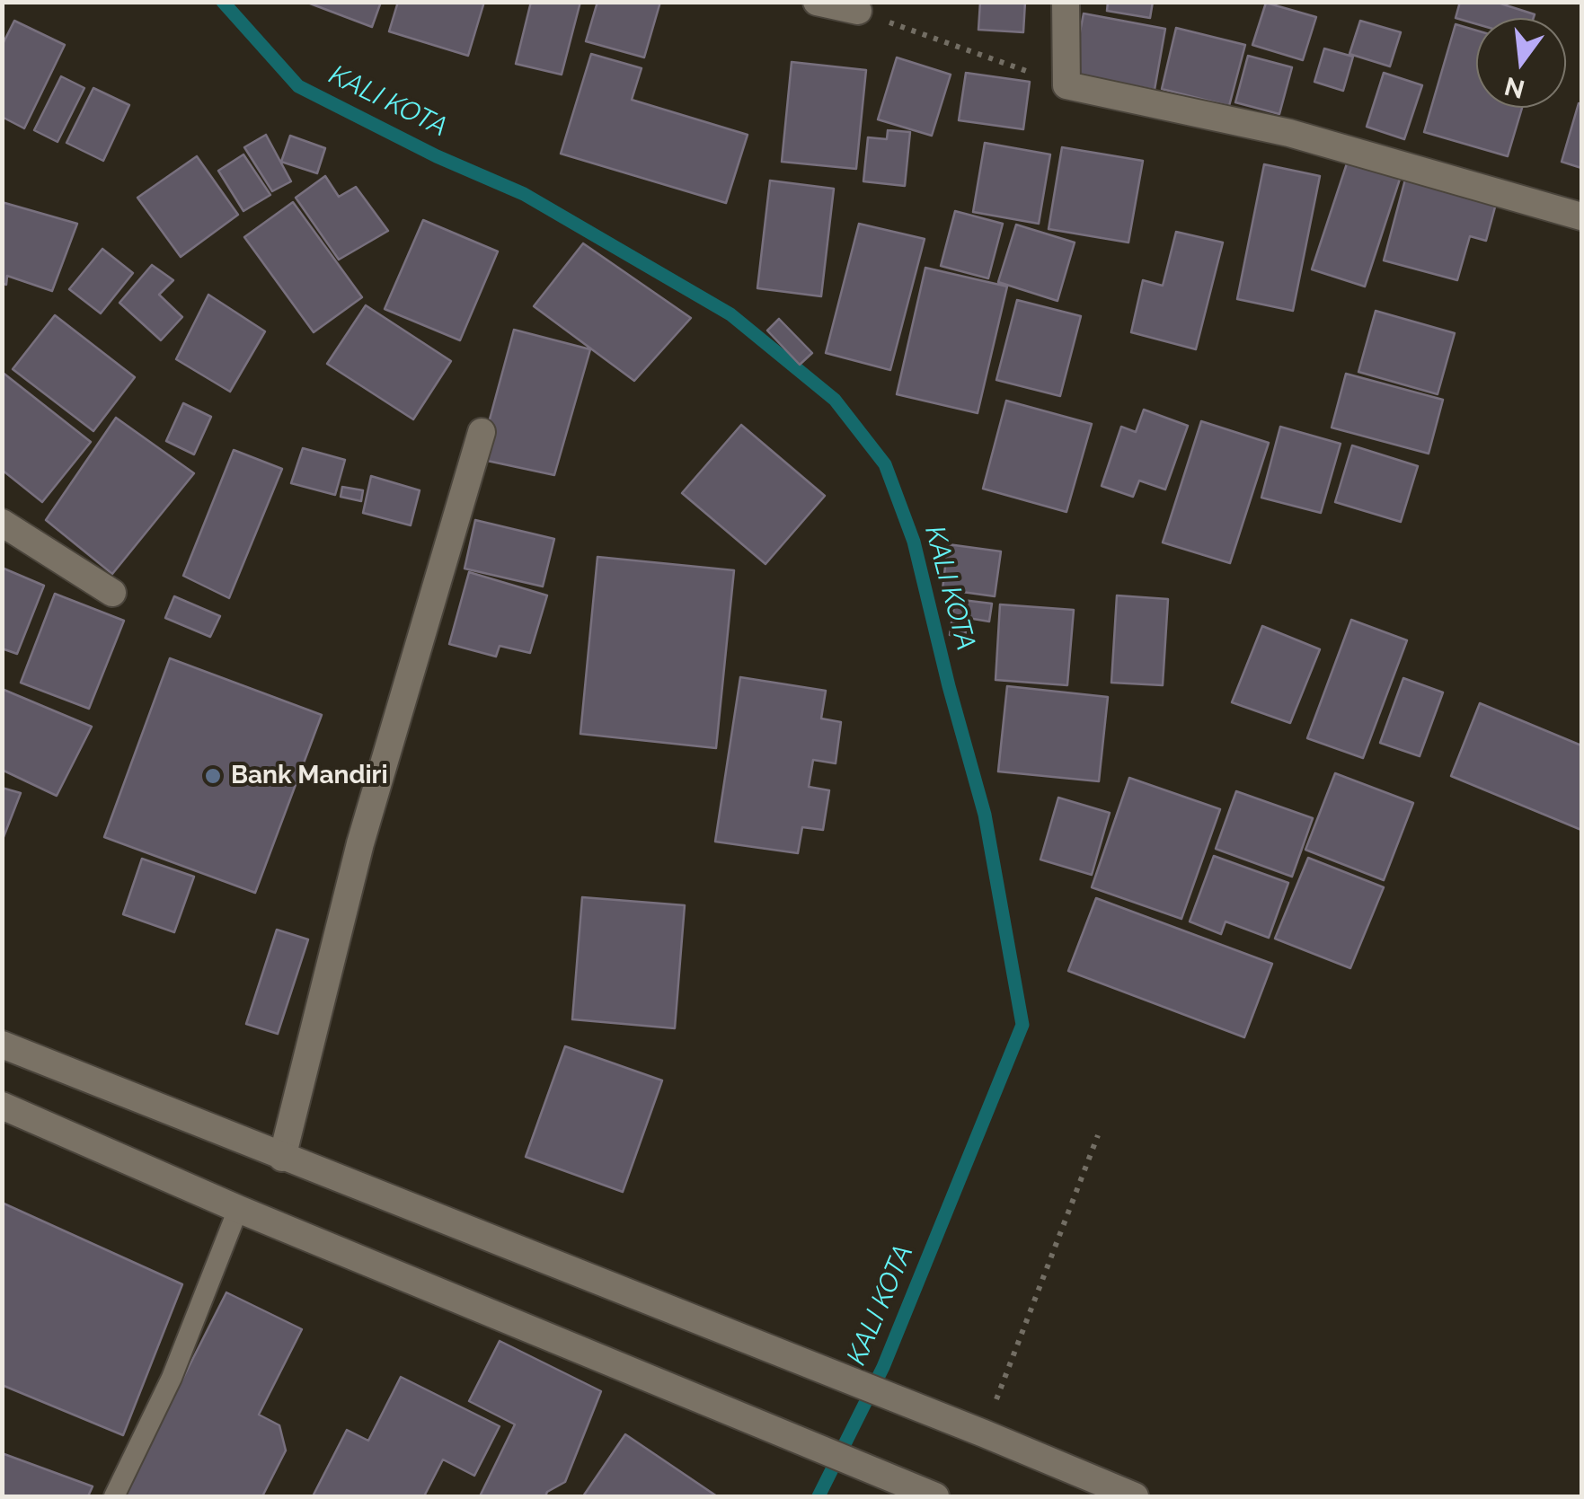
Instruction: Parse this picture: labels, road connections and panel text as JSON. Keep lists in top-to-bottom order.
{
  "water": ["KALI KOTA"],
  "places": ["Bank Mandiri"],
  "north": "bottom"
}
